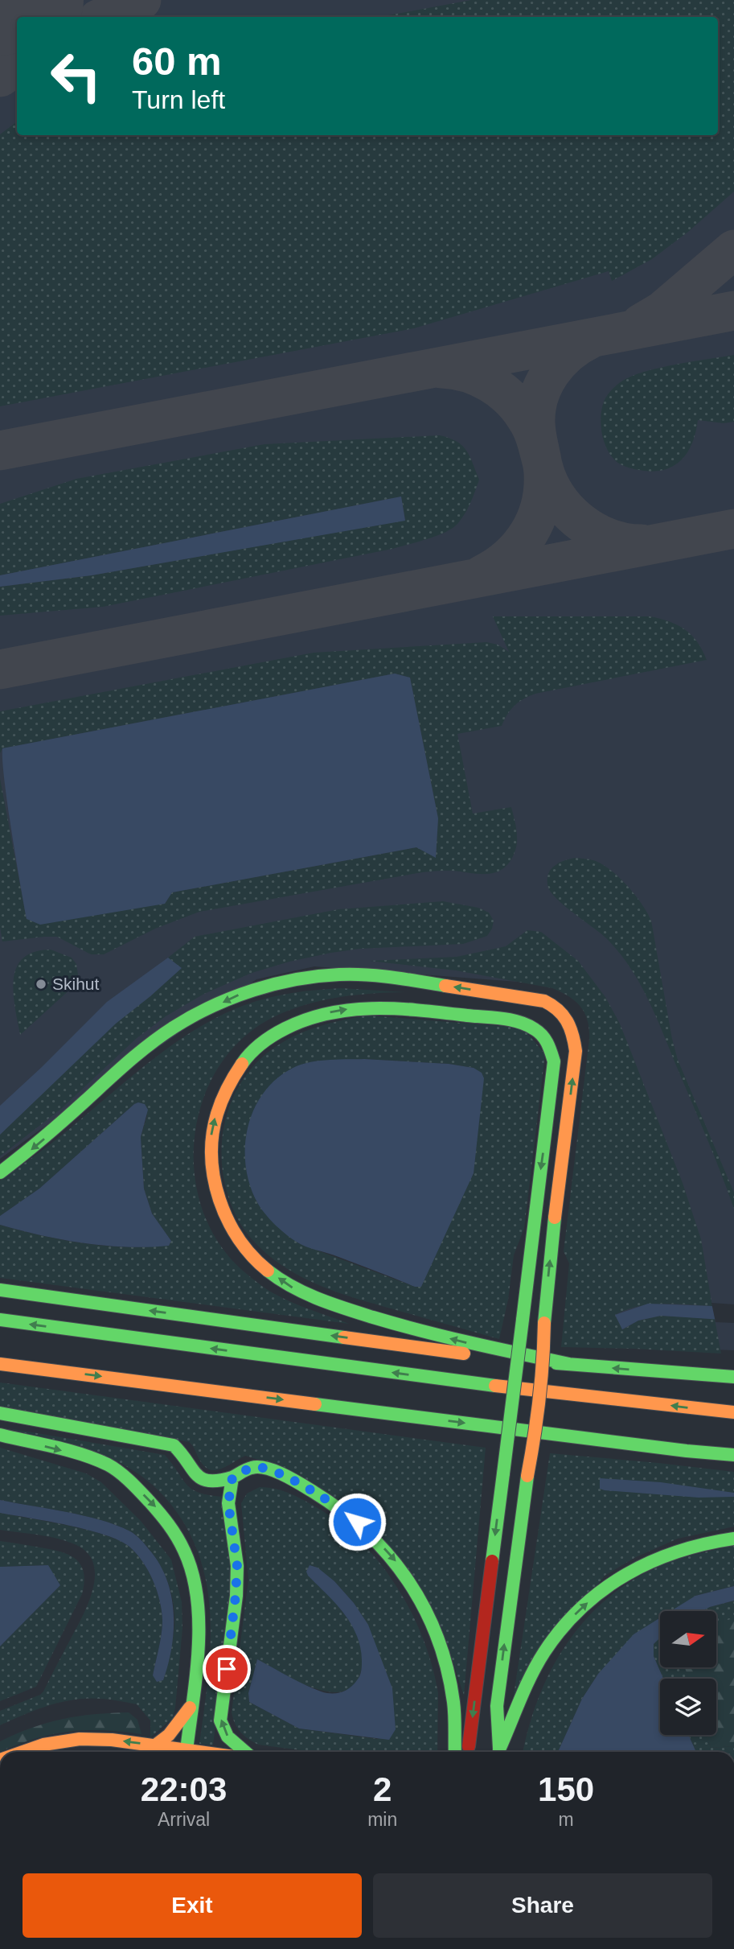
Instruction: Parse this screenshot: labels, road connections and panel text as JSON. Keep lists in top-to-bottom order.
{
  "places": ["Skihut"],
  "north": "right",
  "page": {
    "turn": ["60 m", "Turn left"],
    "eta": [
      "22:03",
      "Arrival",
      "2",
      "min",
      "150",
      "m"
    ],
    "buttons": ["Exit", "Share"]
  }
}
